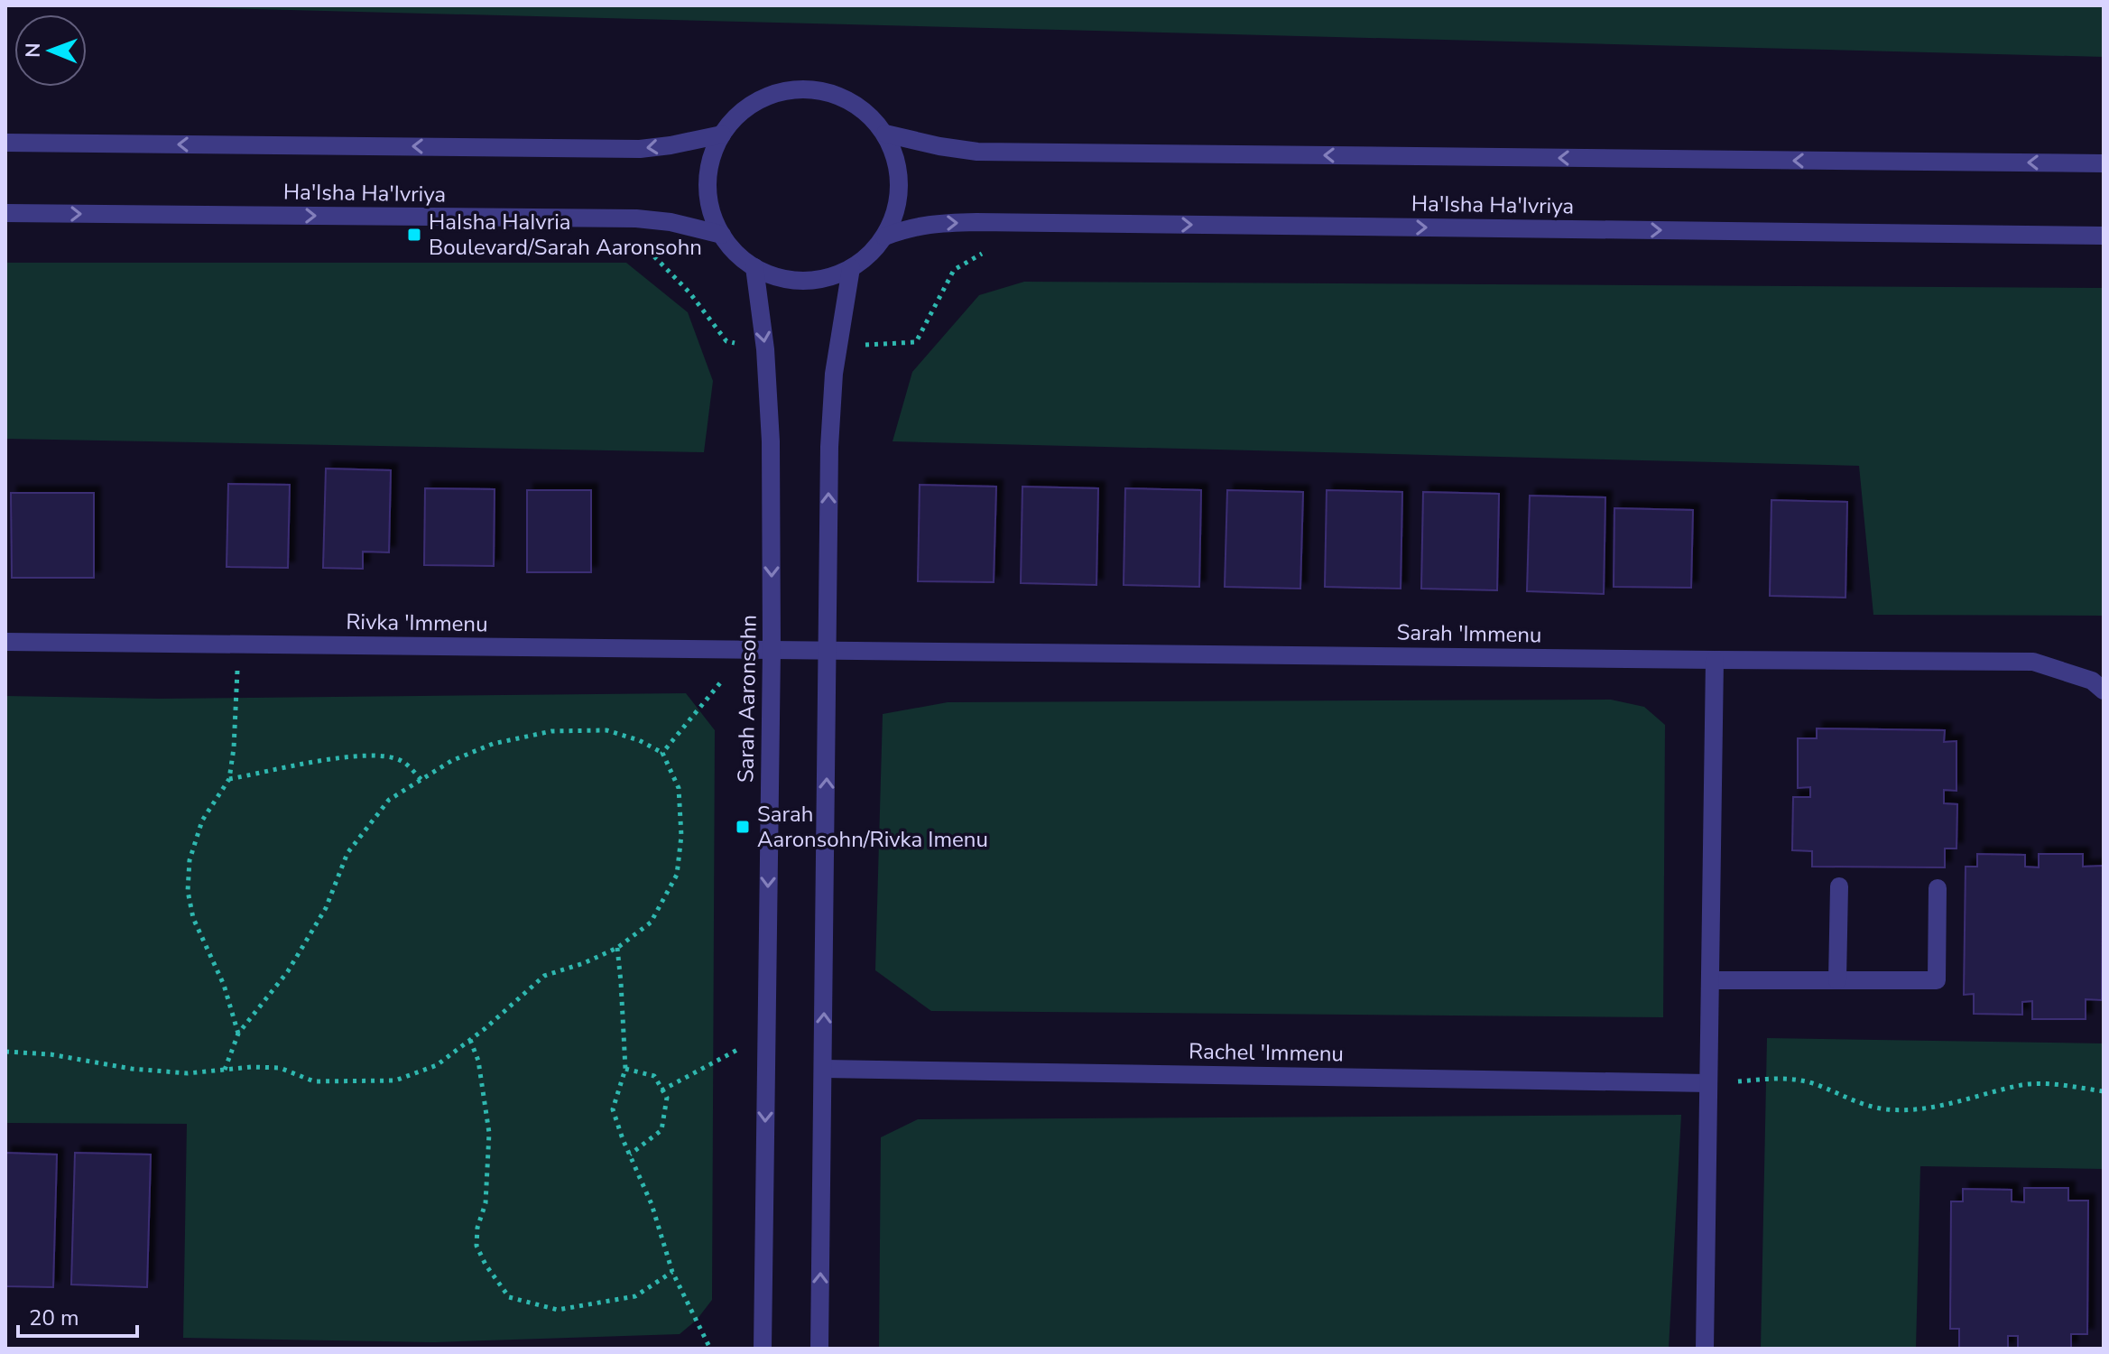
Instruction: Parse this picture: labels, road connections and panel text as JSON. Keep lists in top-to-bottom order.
{
  "streets": {
    "street": [
      "Ha'Isha Ha'Ivriya",
      "Rivka 'Immenu",
      "Sarah 'Immenu",
      "Sarah Aaronsohn",
      "Rachel 'Immenu"
    ]
  },
  "crossings": [
    ["Ha'Isha Ha'Ivriya", "Sarah Aaronsohn"],
    ["Rivka 'Immenu", "Sarah 'Immenu"],
    ["Rivka 'Immenu", "Sarah Aaronsohn"]
  ],
  "places": {
    "transit": ["HaIsha HaIvria Boulevard/Sarah Aaronsohn", "Sarah Aaronsohn/Rivka Imenu"]
  },
  "scale_bar": "20 m",
  "north": "left"
}
